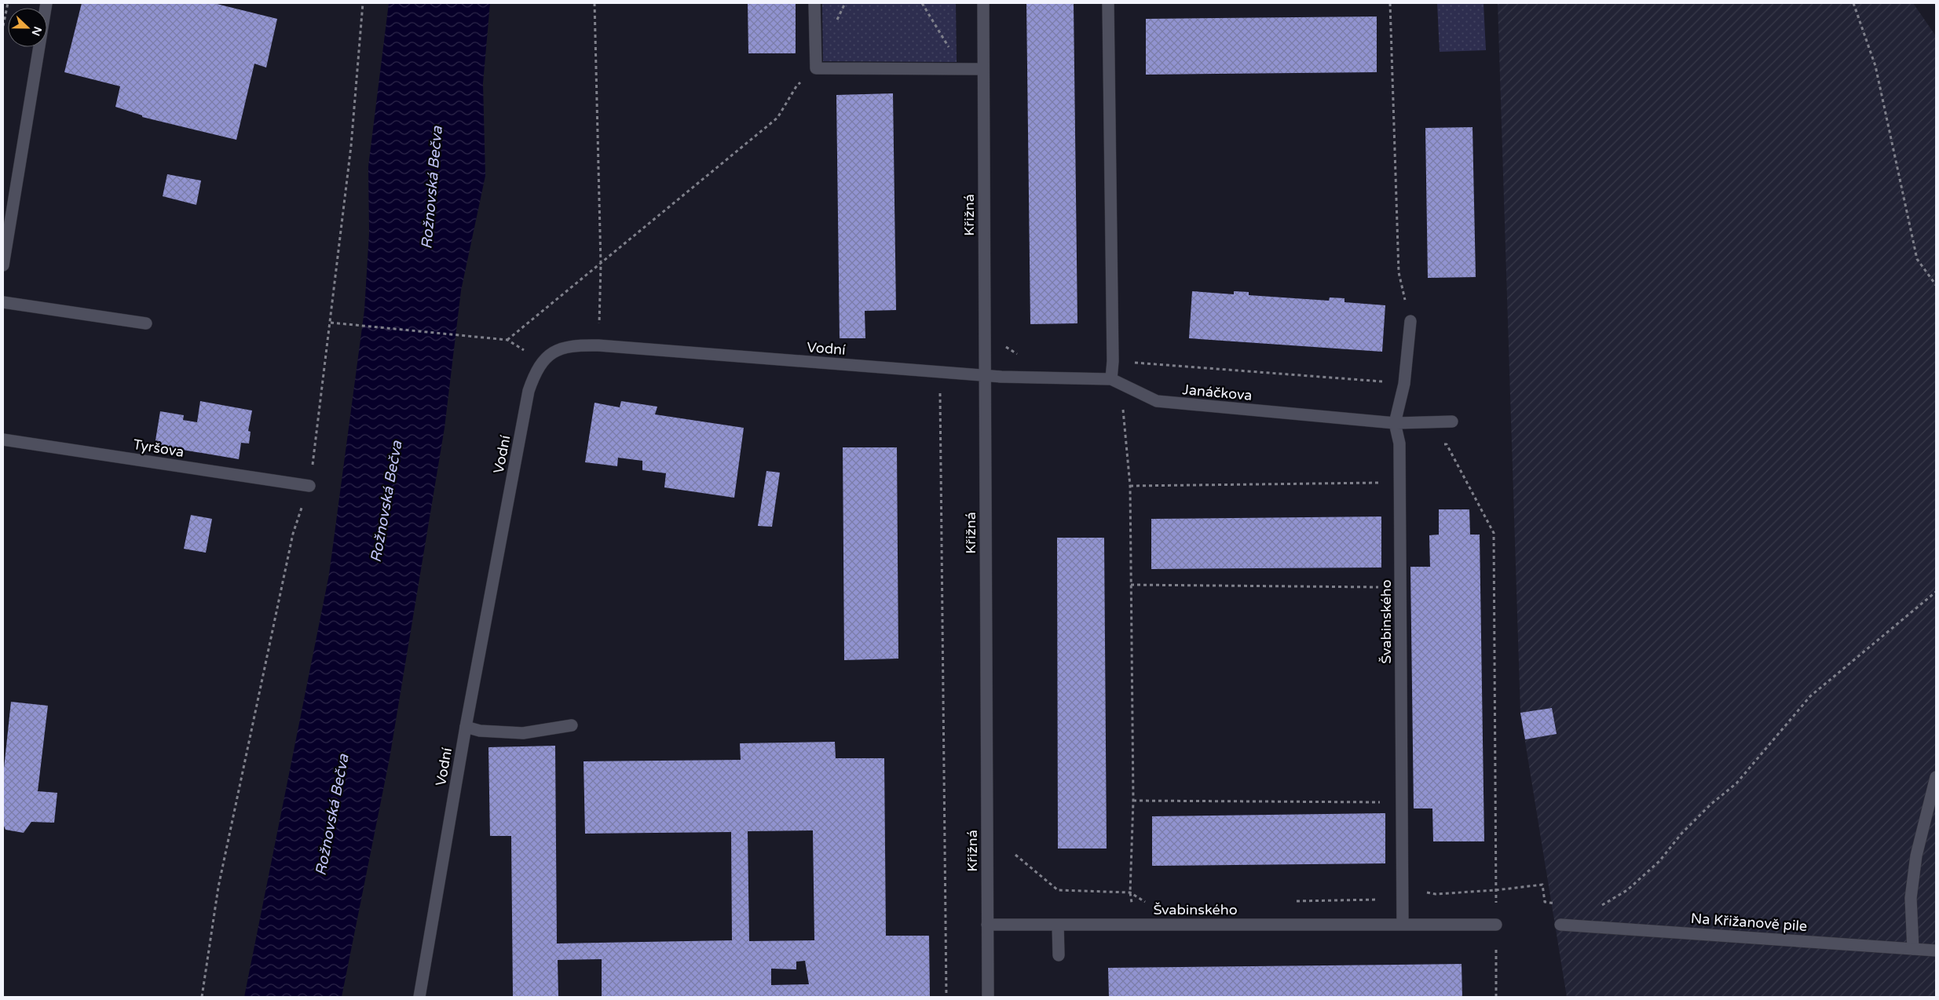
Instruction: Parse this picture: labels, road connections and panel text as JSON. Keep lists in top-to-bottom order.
{
  "streets": {
    "street": [
      "Křižná",
      "Vodní",
      "Janáčkova",
      "Tyršova",
      "Švabinského",
      "Na Křižanově pile"
    ]
  },
  "crossings": [
    ["Křižná", "Vodní"],
    ["Křižná", "Janáčkova"],
    ["Křižná", "Švabinského"],
    ["Vodní", "Janáčkova"],
    ["Janáčkova", "Švabinského"]
  ],
  "water": ["Rožnovská Bečva"],
  "north": "right"
}
